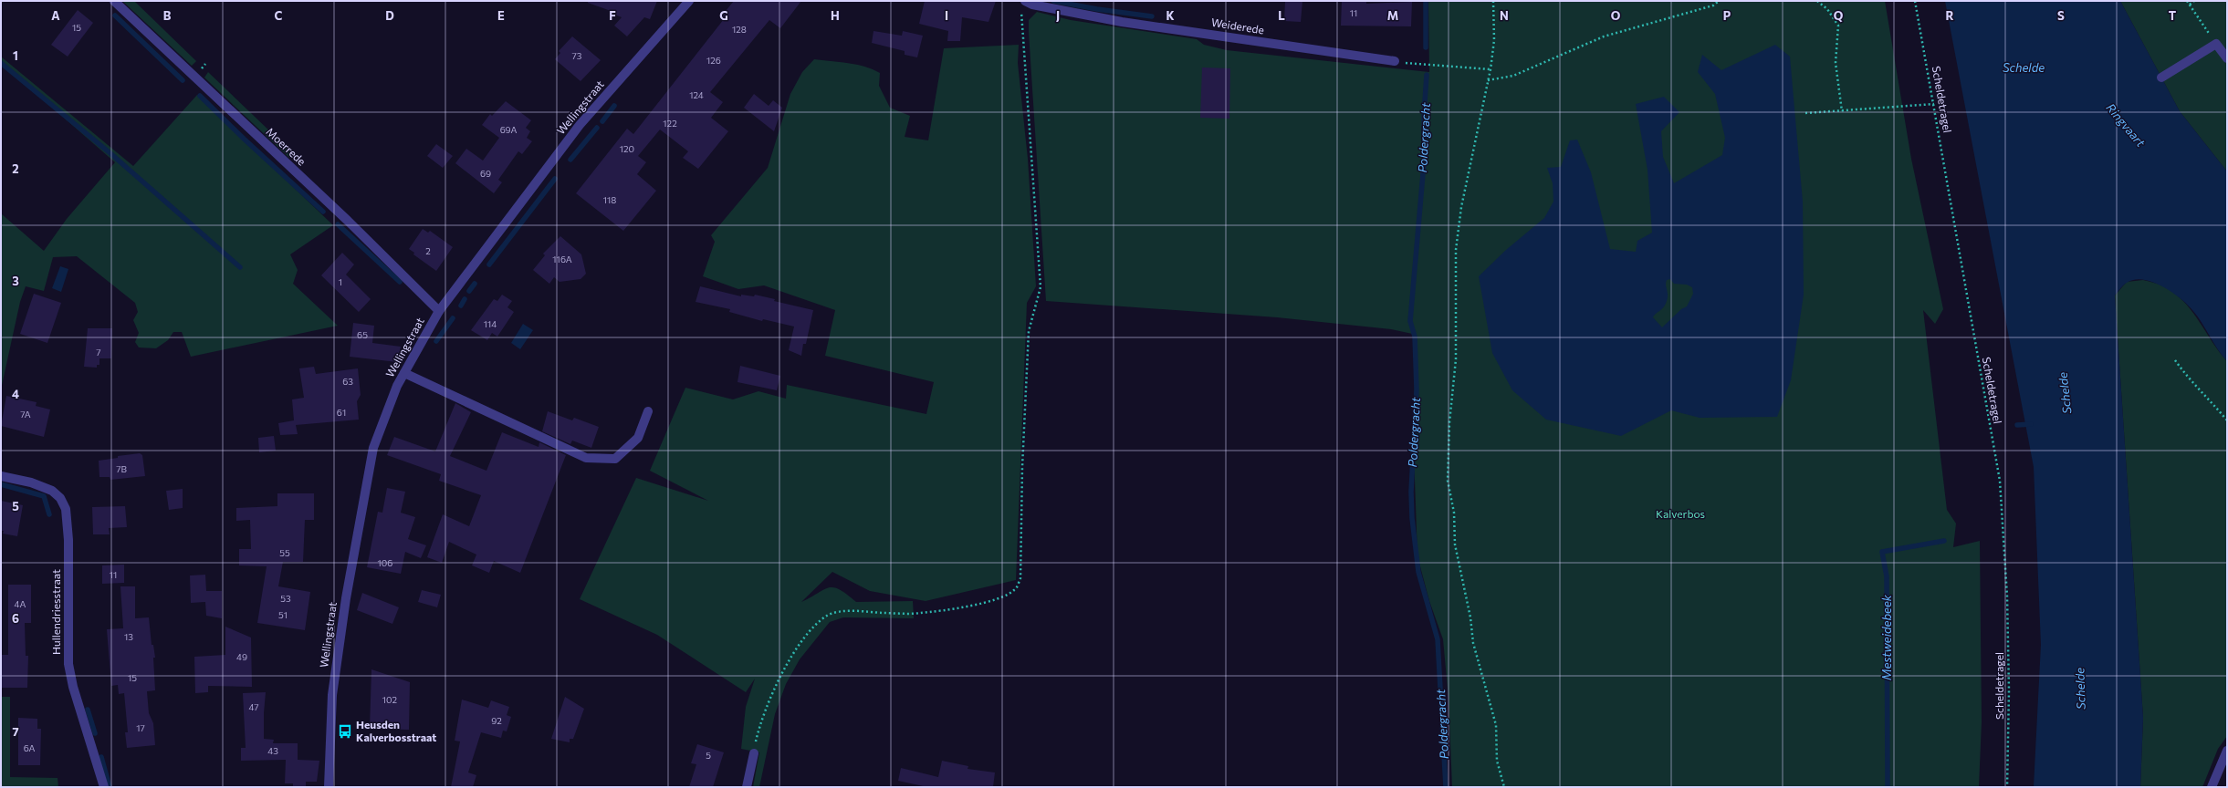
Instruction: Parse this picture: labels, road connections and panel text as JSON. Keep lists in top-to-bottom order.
{
  "streets": {
    "street": [
      "Weiderede",
      "Wellingstraat",
      "Moerrede",
      "Hullendriesstraat"
    ],
    "path": ["Scheldetragel"]
  },
  "crossings": [
    ["Wellingstraat", "Moerrede"]
  ],
  "water": [
    "Schelde",
    "Ringvaart",
    "Poldergracht",
    "Mestweidebeek"
  ],
  "parks": ["Kalverbos"],
  "places": {
    "bus stop": ["Heusden Kalverbosstraat"]
  },
  "house_numbers": [
    "11",
    "15",
    "128",
    "73",
    "126",
    "124",
    "122",
    "69A",
    "120",
    "69",
    "118",
    "2",
    "116A",
    "1",
    "114",
    "65",
    "7",
    "63",
    "61",
    "7A",
    "7B",
    "55",
    "106",
    "11",
    "53",
    "4A",
    "51",
    "13",
    "49",
    "15",
    "102",
    "47",
    "92",
    "17",
    "6A",
    "43",
    "5"
  ],
  "grid": {
    "columns": [
      "A",
      "B",
      "C",
      "D",
      "E",
      "F",
      "G",
      "H",
      "I",
      "J",
      "K",
      "L",
      "M",
      "N",
      "O",
      "P",
      "Q",
      "R",
      "S",
      "T"
    ],
    "rows": [
      "1",
      "2",
      "3",
      "4",
      "5",
      "6",
      "7"
    ]
  }
}
